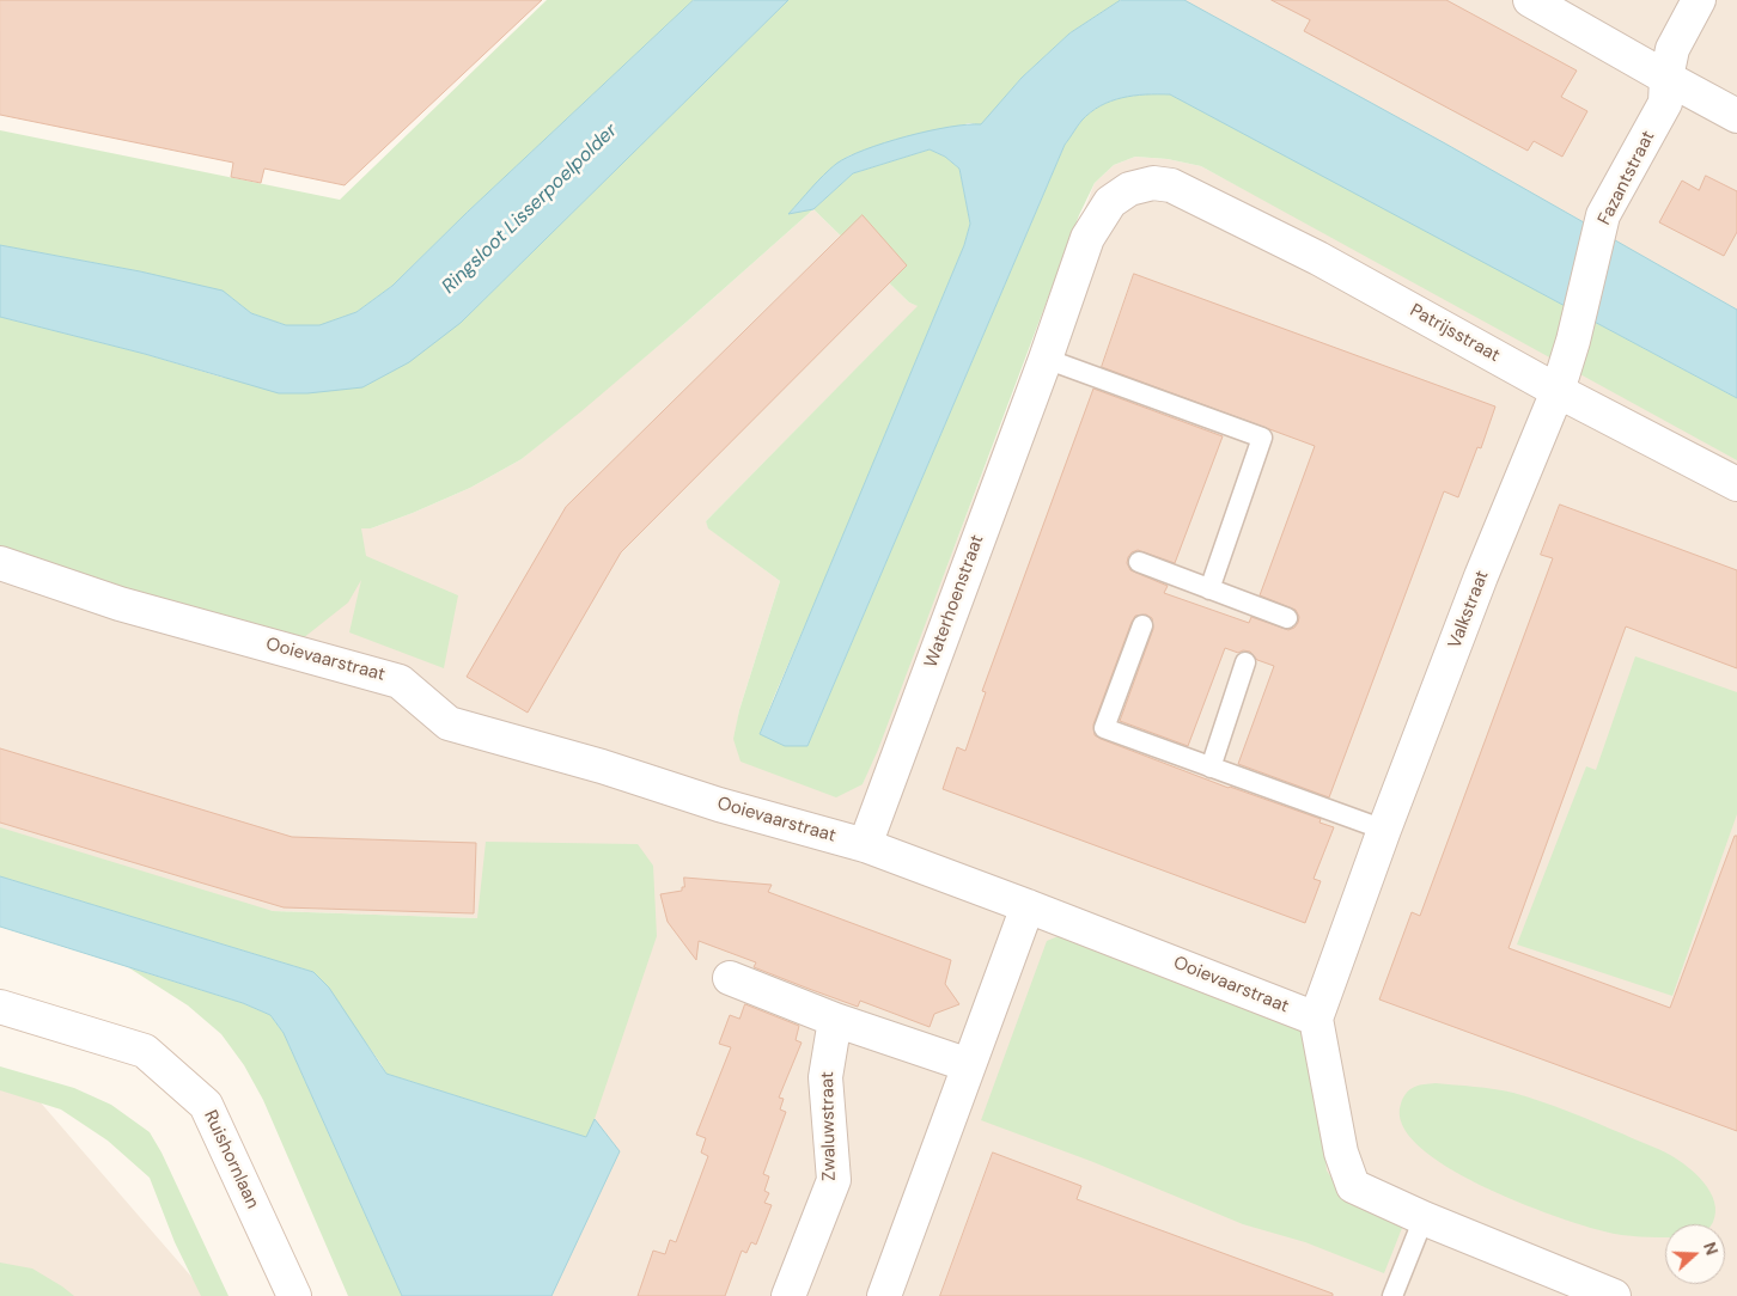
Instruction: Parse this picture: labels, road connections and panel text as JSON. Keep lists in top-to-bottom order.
{
  "streets": {
    "street": [
      "Fazantstraat",
      "Patrijsstraat",
      "Waterhoenstraat",
      "Valkstraat",
      "Ooievaarstraat",
      "Zwaluwstraat",
      "Ruishornlaan"
    ]
  },
  "crossings": [
    ["Fazantstraat", "Patrijsstraat"],
    ["Fazantstraat", "Valkstraat"],
    ["Patrijsstraat", "Waterhoenstraat"],
    ["Patrijsstraat", "Valkstraat"],
    ["Waterhoenstraat", "Ooievaarstraat"],
    ["Valkstraat", "Ooievaarstraat"]
  ],
  "water": ["Ringsloot Lisserpoelpolder"],
  "north": "right"
}
